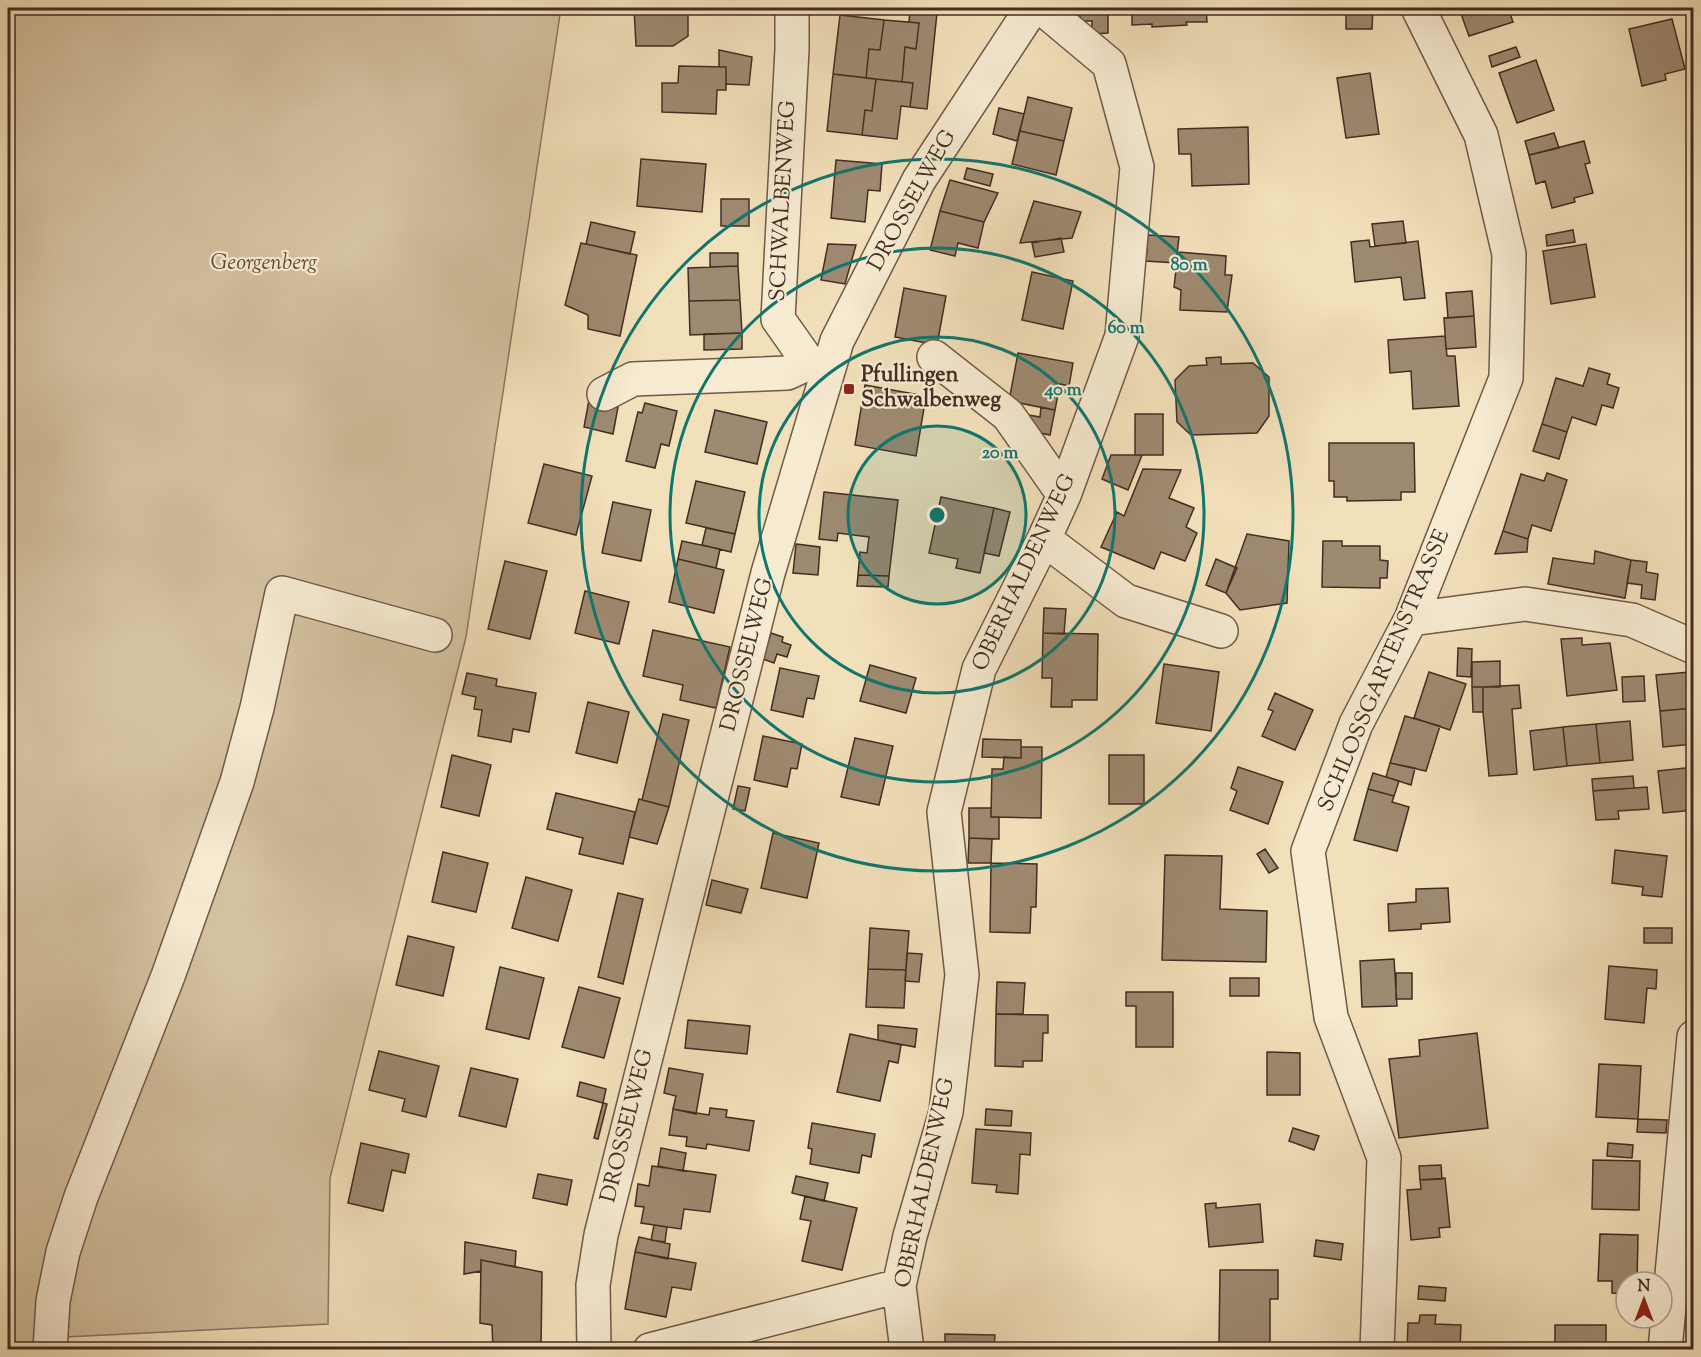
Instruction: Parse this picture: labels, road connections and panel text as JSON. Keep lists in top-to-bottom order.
{
  "streets": {
    "street": [
      "SCHWALBENWEG",
      "DROSSELWEG",
      "OBERHALDENWEG",
      "SCHLOSSGARTENSTRASSE"
    ]
  },
  "crossings": [
    ["SCHWALBENWEG", "DROSSELWEG"]
  ],
  "parks": ["Georgenberg"],
  "places": {
    "transit": ["Pfullingen Schwalbenweg"]
  },
  "north": "top",
  "rings": [
    "80 m",
    "60 m",
    "40 m",
    "20 m"
  ]
}
